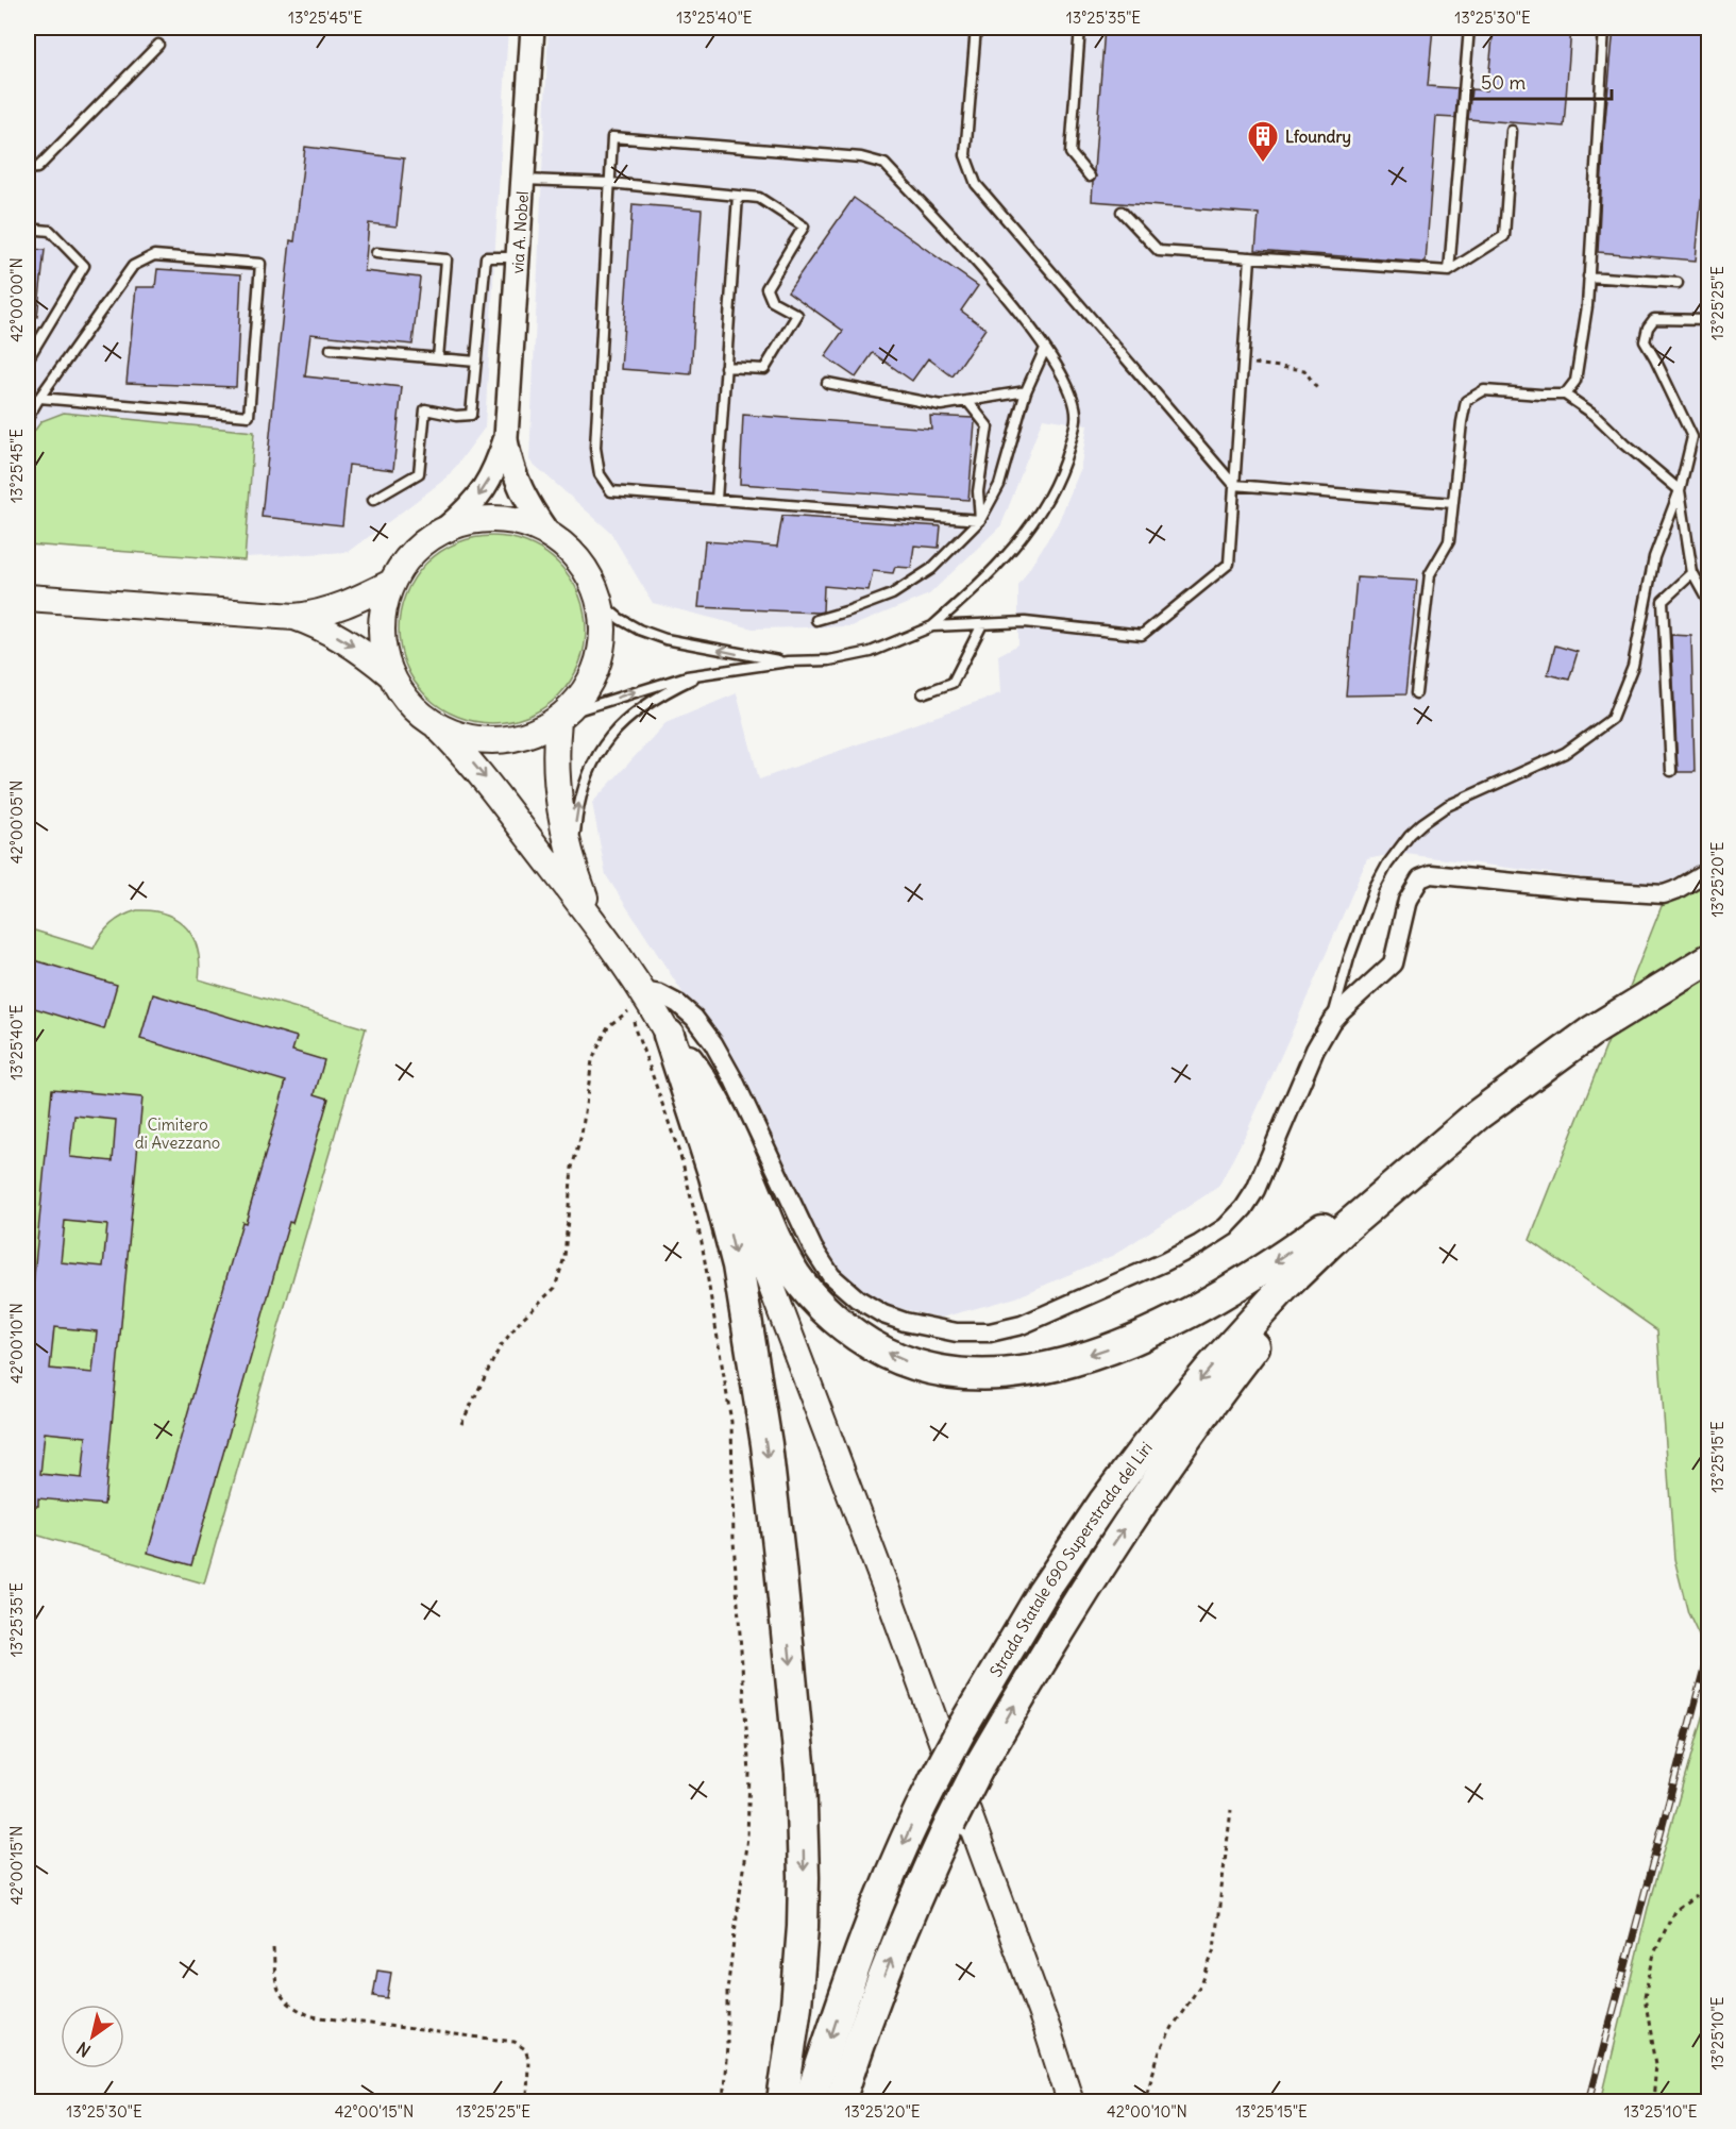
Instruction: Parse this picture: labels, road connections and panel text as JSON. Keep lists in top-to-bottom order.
{
  "streets": {
    "highway": ["Strada Statale 690 Superstrada del Liri"],
    "street": ["via A. Nobel"]
  },
  "parks": ["Cimitero di Avezzano"],
  "places": {
    "building": ["Lfoundry"]
  },
  "scale_bar": "50 m",
  "north": "bottom left",
  "coordinates": [
    "13°25'45\"E",
    "13°25'40\"E",
    "13°25'35\"E",
    "13°25'30\"E",
    "42°00'00\"N",
    "13°25'25\"E",
    "42°00'05\"N",
    "13°25'20\"E",
    "42°00'10\"N",
    "13°25'15\"E",
    "42°00'15\"N",
    "13°25'10\"E"
  ]
}
